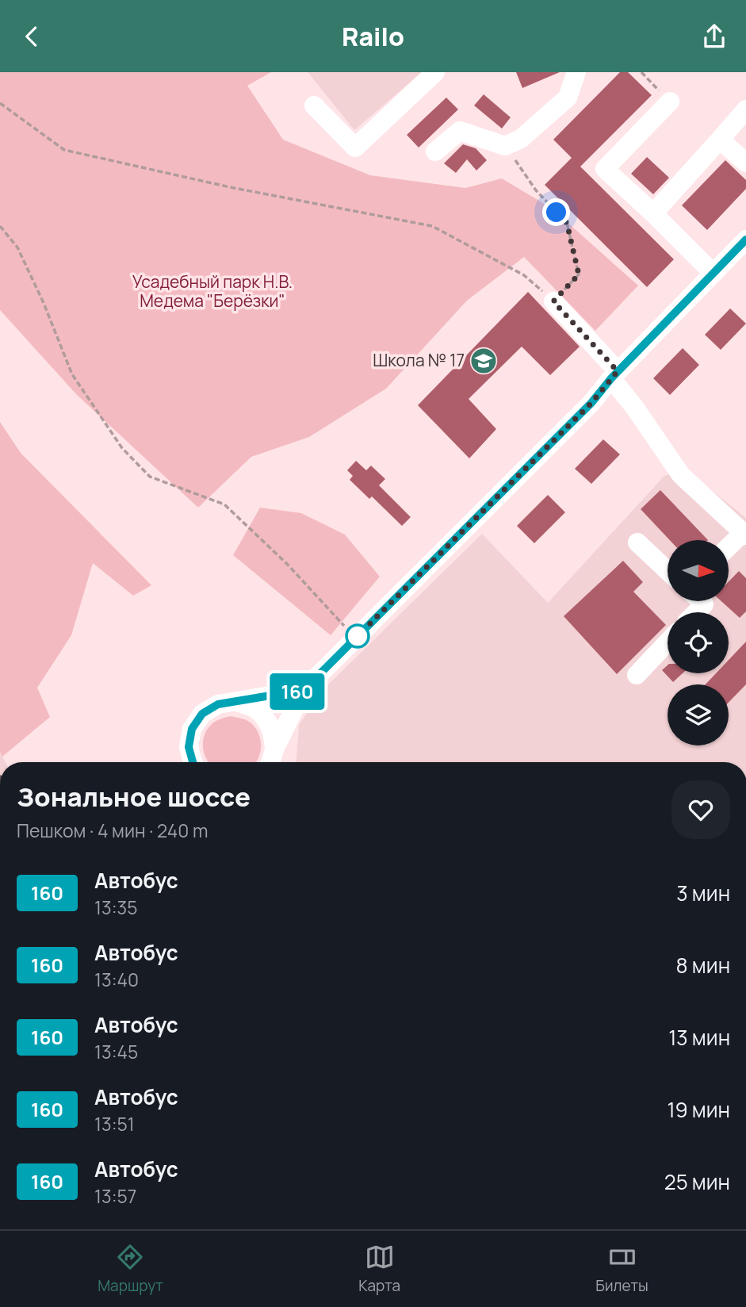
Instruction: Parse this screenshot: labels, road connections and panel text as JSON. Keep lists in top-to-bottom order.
{
  "parks": ["Усадебный парк Н.В. Медема \"Берёзки\""],
  "places": {
    "school or university": ["Школа № 17"]
  },
  "lines": ["bus line 160"],
  "north": "right",
  "page": {
    "header": "Railo",
    "on_map": "160",
    "heading": ["Зональное шоссе", "Пешком · 4 мин · 240 m"],
    "list": [
      {
        "mark": "160",
        "name": "Автобус",
        "note": "13:35",
        "value": "3 мин"
      },
      {
        "mark": "160",
        "name": "Автобус",
        "note": "13:40",
        "value": "8 мин"
      },
      {
        "mark": "160",
        "name": "Автобус",
        "note": "13:45",
        "value": "13 мин"
      },
      {
        "mark": "160",
        "name": "Автобус",
        "note": "13:51",
        "value": "19 мин"
      },
      {
        "mark": "160",
        "name": "Автобус",
        "note": "13:57",
        "value": "25 мин"
      }
    ],
    "tabs": ["Маршрут", "Карта", "Билеты"]
  }
}
